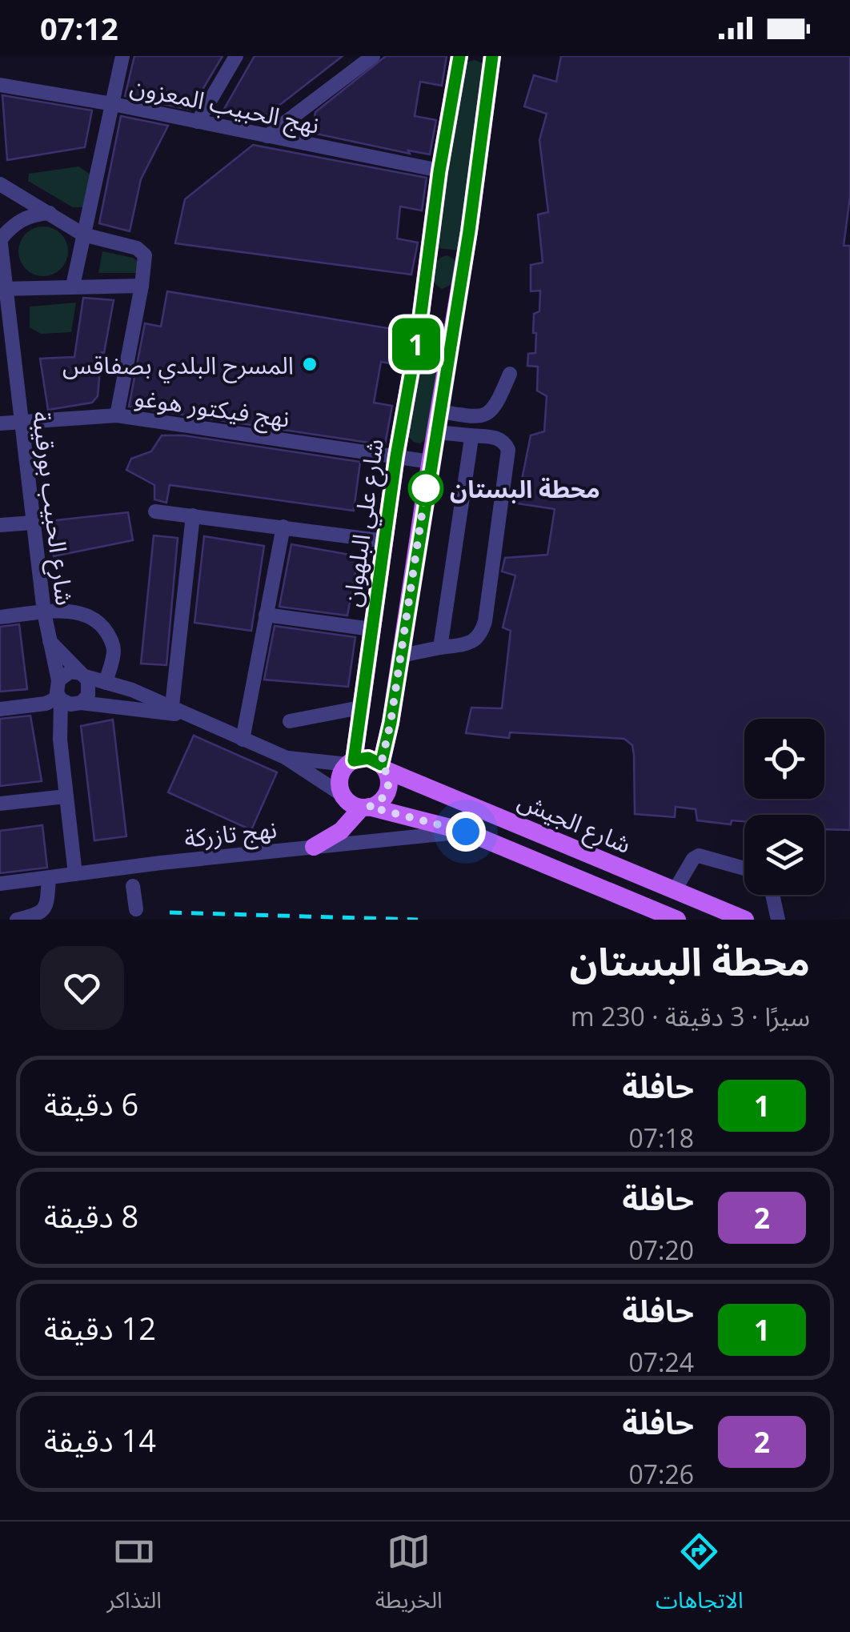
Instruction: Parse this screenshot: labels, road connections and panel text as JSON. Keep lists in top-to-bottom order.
{
  "streets": {
    "main road": ["شارع علي البلهوان", "شارع الجيش"],
    "street": [
      "نهج الحبيب المعزون",
      "نهج فيكتور هوغو",
      "شارع الحبيب بورقيبة",
      "نهج تازركة"
    ]
  },
  "crossings": [
    ["نهج الحبيب المعزون", "شارع علي البلهوان"],
    ["نهج فيكتور هوغو", "شارع الحبيب بورقيبة"],
    ["نهج فيكتور هوغو", "شارع علي البلهوان"],
    ["شارع علي البلهوان", "شارع الجيش"],
    ["شارع الجيش", "نهج تازركة"]
  ],
  "places": ["المسرح البلدي بصفاقس", "محطة البستان"],
  "lines": ["bus line 1"],
  "page": {
    "status": "07:12",
    "on_map": "1",
    "heading": ["محطة البستان", "سيرًا · 3 دقيقة · 230 m"],
    "list": [
      {
        "mark": "1",
        "name": "حافلة",
        "note": "07:18",
        "value": "6 دقيقة"
      },
      {
        "mark": "2",
        "name": "حافلة",
        "note": "07:20",
        "value": "8 دقيقة"
      },
      {
        "mark": "1",
        "name": "حافلة",
        "note": "07:24",
        "value": "12 دقيقة"
      },
      {
        "mark": "2",
        "name": "حافلة",
        "note": "07:26",
        "value": "14 دقيقة"
      }
    ],
    "tabs": ["الاتجاهات", "الخريطة", "التذاكر"]
  }
}
